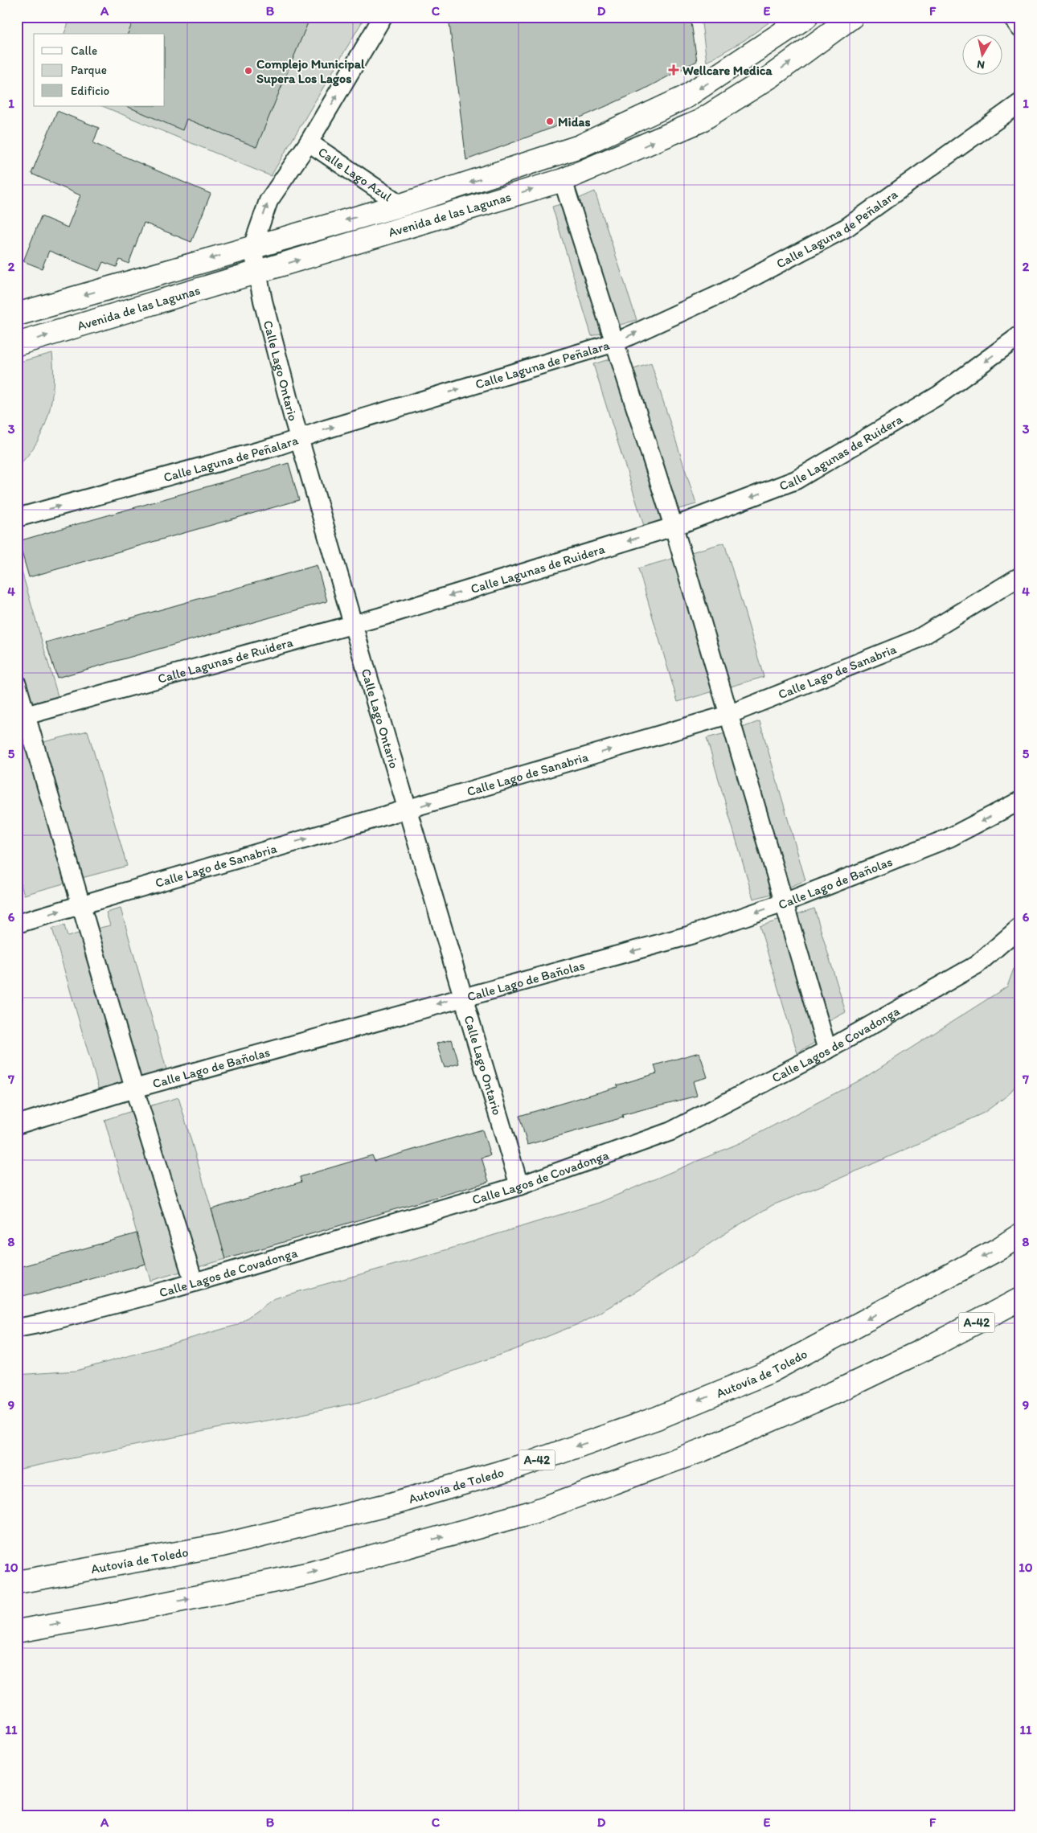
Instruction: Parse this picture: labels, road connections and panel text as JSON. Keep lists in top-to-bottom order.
{
  "streets": {
    "main road": ["Avenida de las Lagunas", "A-42", "Autovía de Toledo"],
    "street": [
      "Calle Lago Azul",
      "Calle Laguna de Peñalara",
      "Calle Lago Ontario",
      "Calle Lagunas de Ruidera",
      "Calle Lago de Sanabria",
      "Calle Lago de Bañolas",
      "Calle Lagos de Covadonga"
    ]
  },
  "crossings": [
    ["Calle Lago Azul", "Avenida de las Lagunas"],
    ["Calle Lago Azul", "Calle Lago Ontario"],
    ["Avenida de las Lagunas", "Calle Lago Ontario"],
    ["Calle Laguna de Peñalara", "Calle Lago Ontario"],
    ["Calle Lago Ontario", "Calle Lagunas de Ruidera"],
    ["Calle Lago Ontario", "Calle Lago de Sanabria"],
    ["Calle Lago Ontario", "Calle Lago de Bañolas"],
    ["Calle Lago Ontario", "Calle Lagos de Covadonga"]
  ],
  "one_way": [
    "Calle Lago Azul",
    "Calle Laguna de Peñalara",
    "Calle Lagunas de Ruidera",
    "Calle Lago de Sanabria",
    "Calle Lago de Bañolas"
  ],
  "places": {
    "health": ["Wellcare Medica"],
    "other": ["Complejo Municipal Supera Los Lagos", "Midas"]
  },
  "legend": ["Calle", "Parque", "Edificio"],
  "north": "bottom",
  "grid": {
    "columns": [
      "A",
      "B",
      "C",
      "D",
      "E",
      "F"
    ],
    "rows": [
      "1",
      "2",
      "3",
      "4",
      "5",
      "6",
      "7",
      "8",
      "9",
      "10",
      "11"
    ]
  }
}
